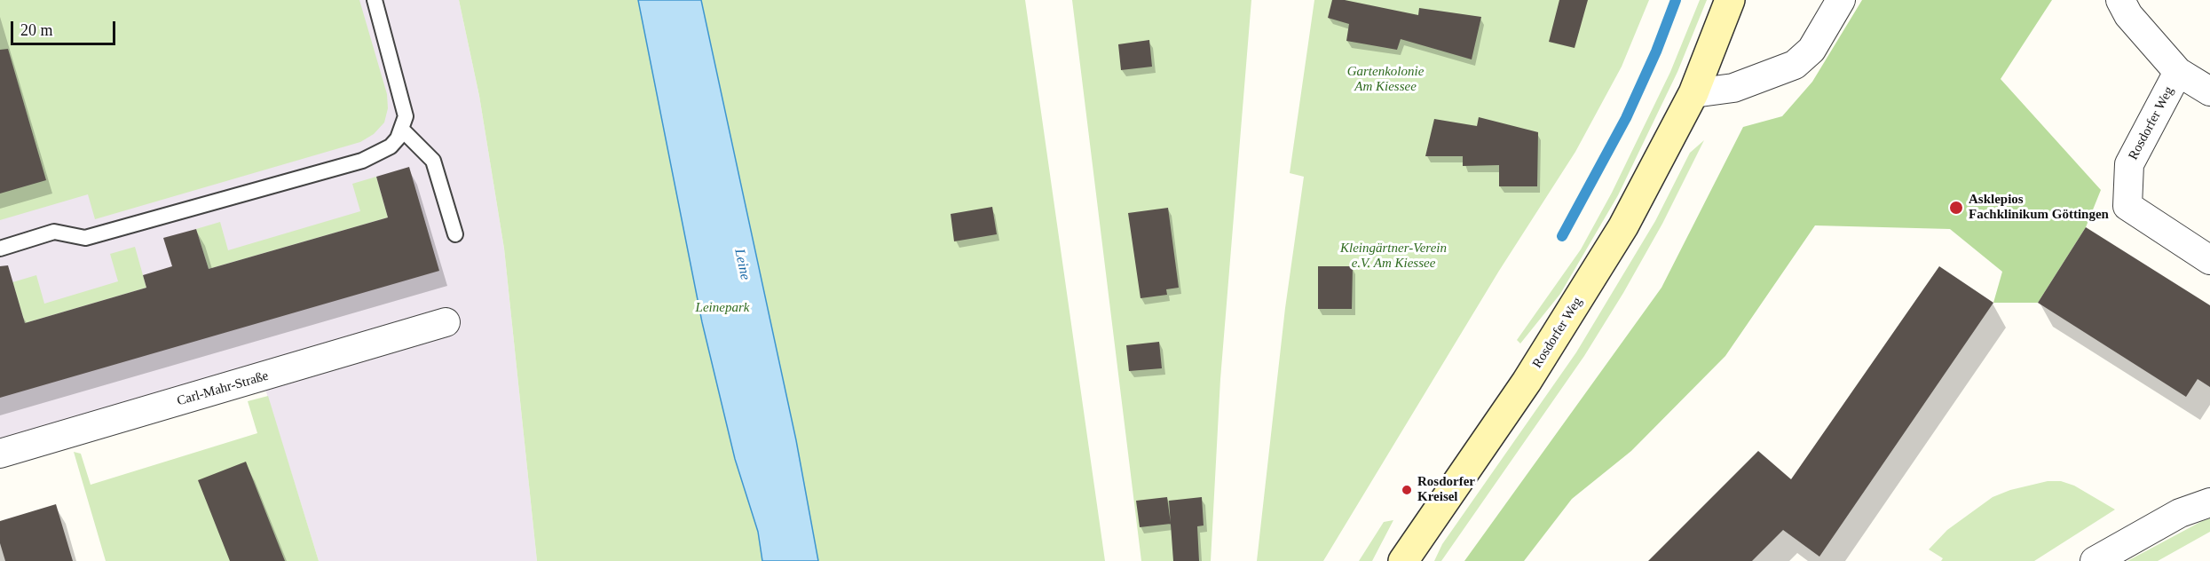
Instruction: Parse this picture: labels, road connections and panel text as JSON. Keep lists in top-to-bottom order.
{
  "streets": {
    "main road": ["Rosdorfer Weg"],
    "street": ["Carl-Mahr-Straße"]
  },
  "water": ["Leine"],
  "parks": ["Gartenkolonie Am Kiessee", "Kleingärtner-Verein e.V. Am Kiessee", "Leinepark"],
  "places": ["Asklepios Fachklinikum Göttingen", "Rosdorfer Kreisel"],
  "scale_bar": "20 m"
}
